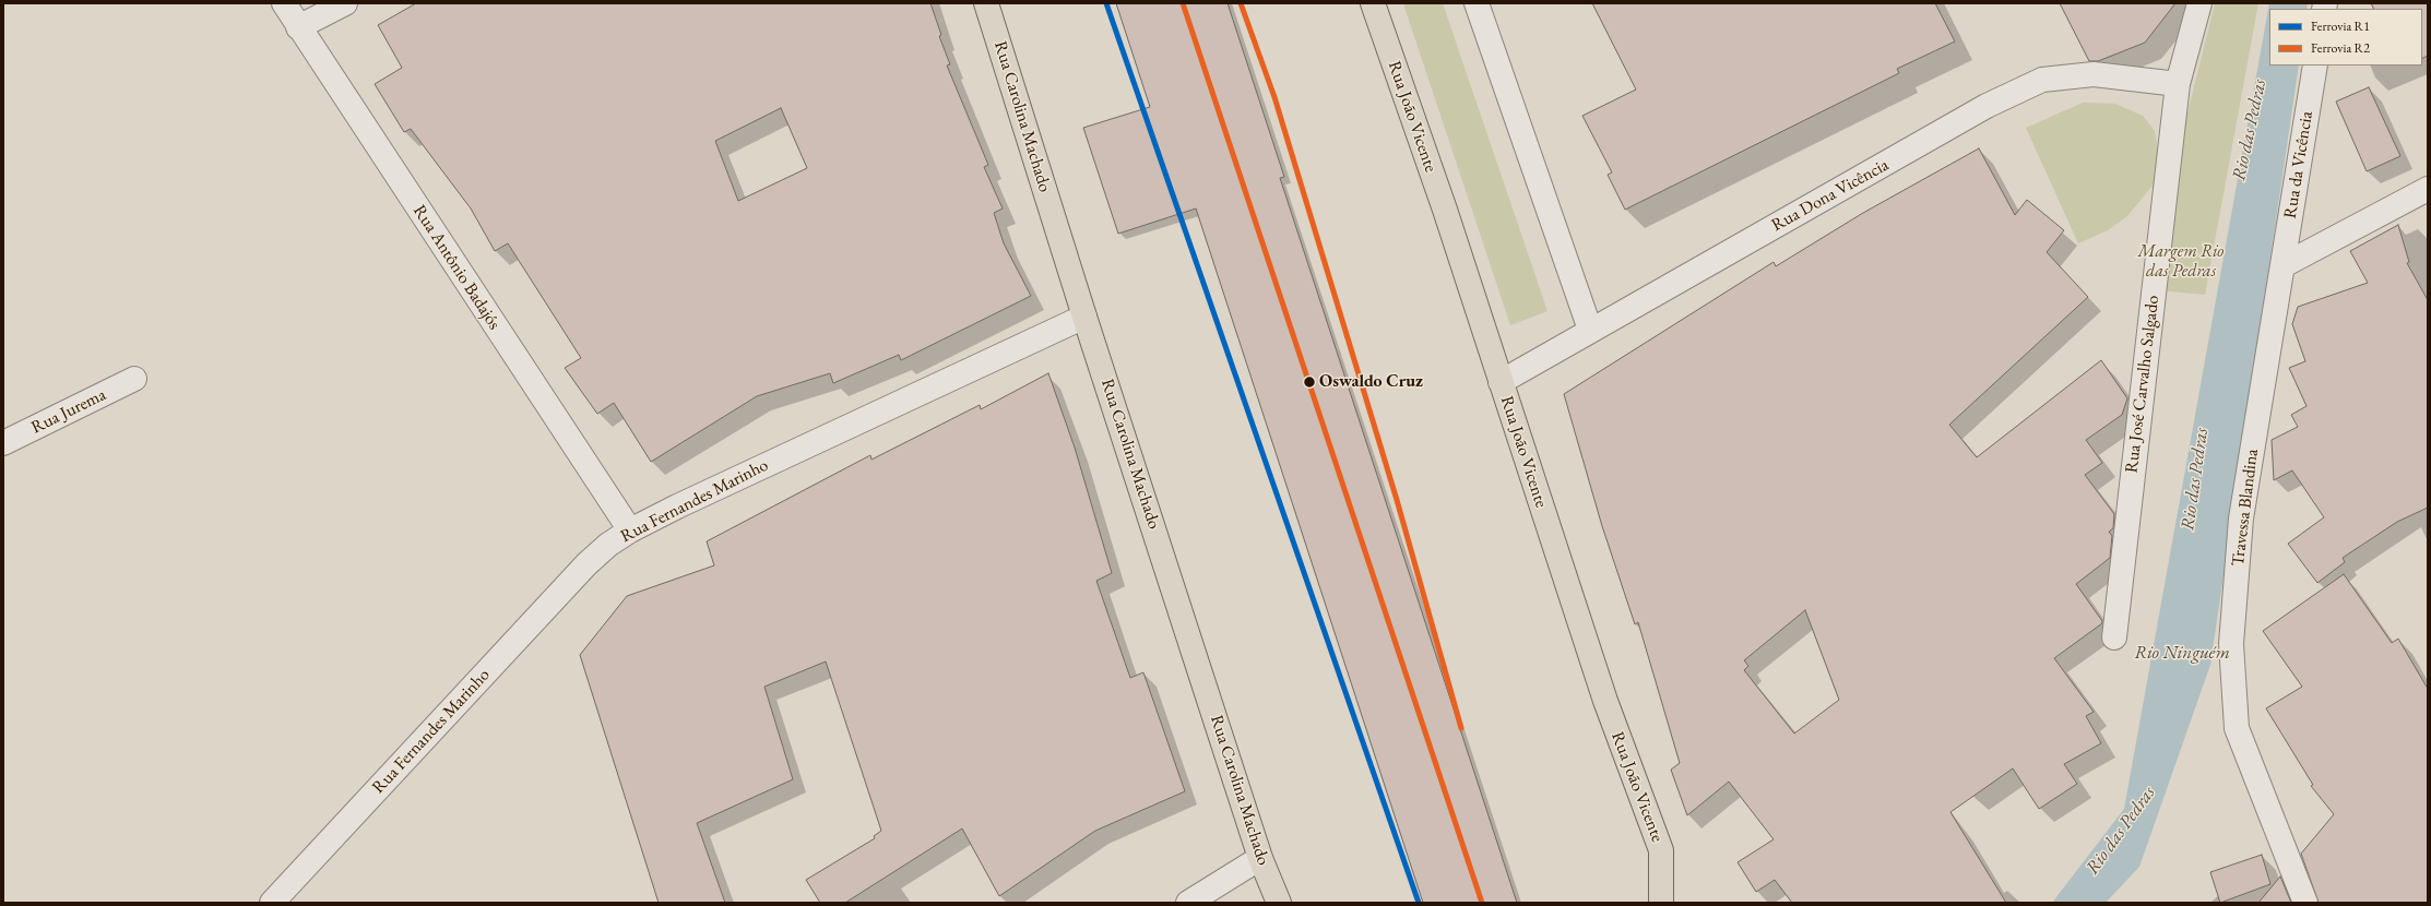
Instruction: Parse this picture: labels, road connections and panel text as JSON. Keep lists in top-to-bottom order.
{
  "streets": {
    "main road": ["Rua Carolina Machado", "Rua João Vicente"],
    "street": [
      "Rua da Vicência",
      "Rua Dona Vicência",
      "Rua Antônio Badajós",
      "Rua José Carvalho Salgado",
      "Rua Jurema",
      "Rua Fernandes Marinho",
      "Travessa Blandina"
    ]
  },
  "crossings": [
    ["Rua Carolina Machado", "Rua Fernandes Marinho"],
    ["Rua João Vicente", "Rua Dona Vicência"],
    ["Rua da Vicência", "Travessa Blandina"],
    ["Rua Dona Vicência", "Rua José Carvalho Salgado"],
    ["Rua Antônio Badajós", "Rua Fernandes Marinho"]
  ],
  "water": ["Rio das Pedras", "Rio Ninguém"],
  "parks": ["Margem Rio das Pedras"],
  "places": ["Oswaldo Cruz"],
  "lines": ["rail line R1", "rail line R2"],
  "legend": ["Ferrovia R1", "Ferrovia R2"]
}
